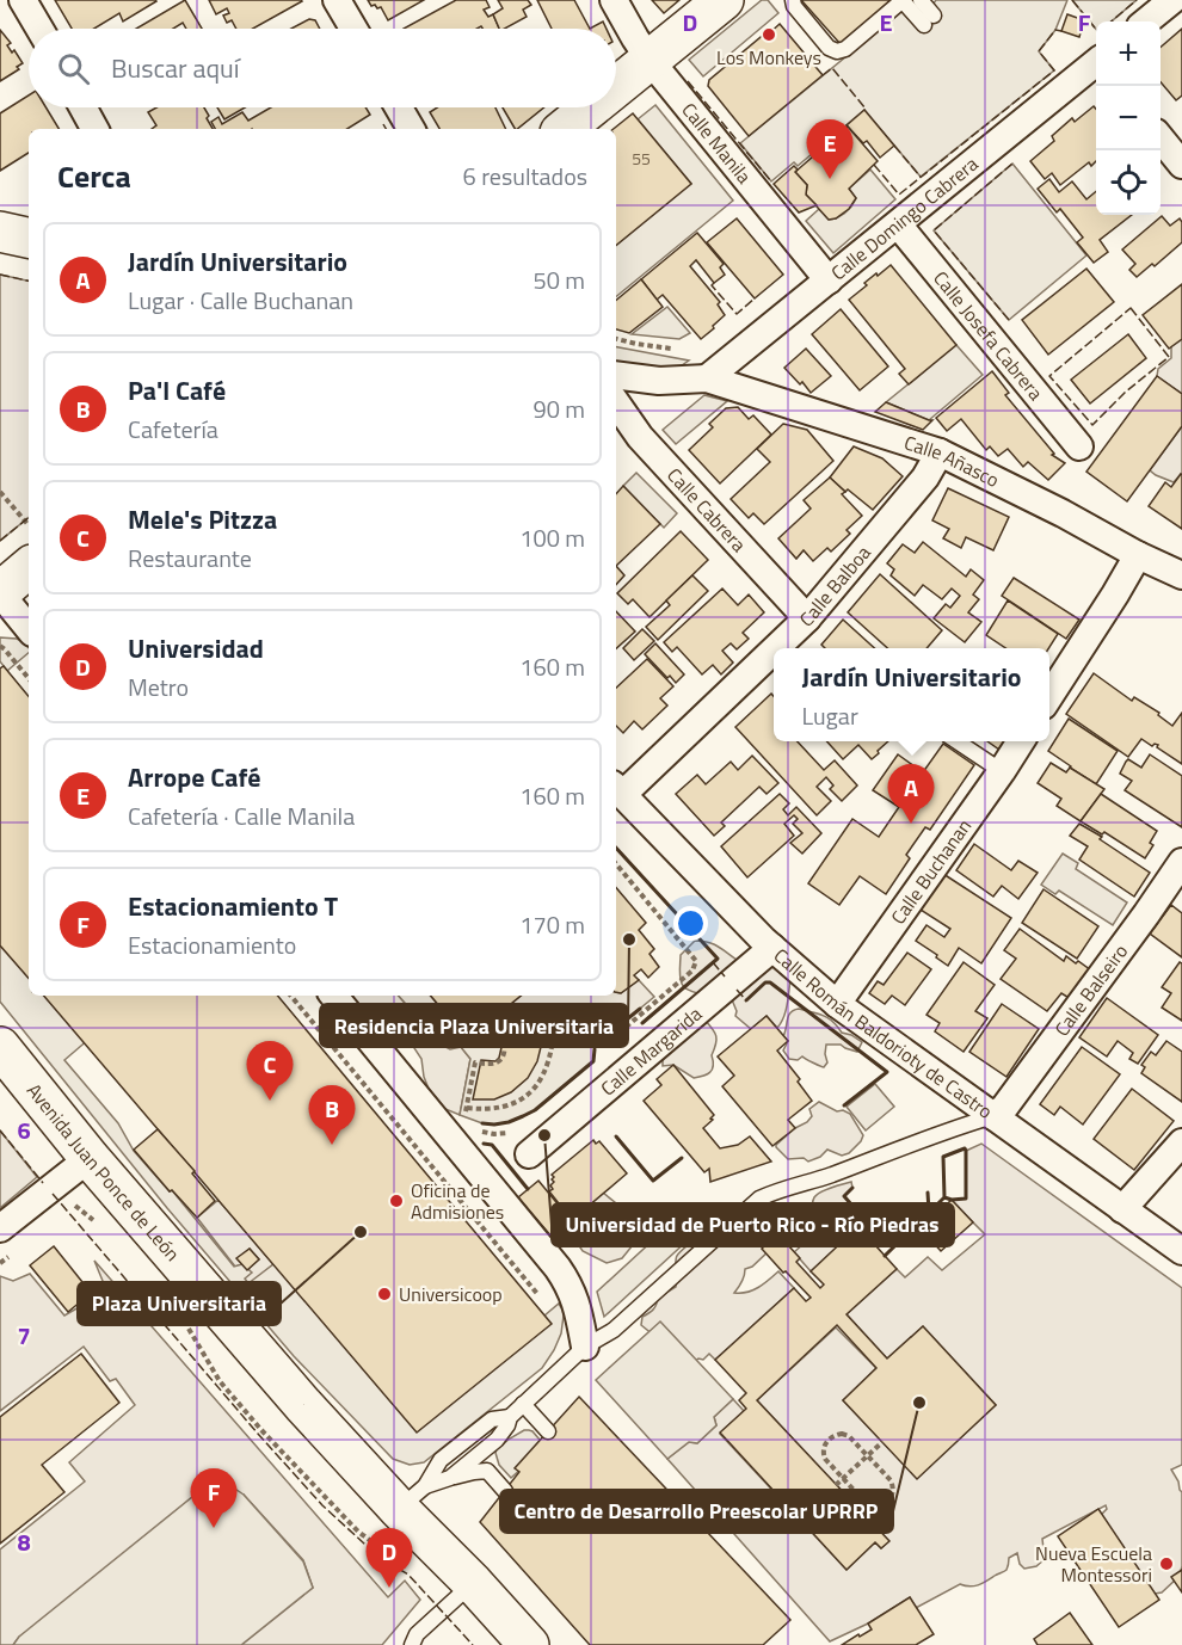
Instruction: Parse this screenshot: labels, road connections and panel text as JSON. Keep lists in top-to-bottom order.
{
  "streets": {
    "street": [
      "Calle Manila",
      "Calle Domingo Cabrera",
      "Calle Josefa Cabrera",
      "Calle Añasco",
      "Calle Cabrera",
      "Calle Balboa",
      "Calle Buchanan",
      "Calle Balseiro",
      "Calle Román Baldorioty de Castro",
      "Calle Margarida",
      "Avenida Juan Ponce de León"
    ]
  },
  "crossings": [
    ["Calle Manila", "Calle Domingo Cabrera"],
    ["Calle Domingo Cabrera", "Calle Josefa Cabrera"],
    ["Calle Domingo Cabrera", "Calle Añasco"],
    ["Calle Añasco", "Calle Balboa"],
    ["Calle Cabrera", "Calle Balboa"],
    ["Calle Balboa", "Calle Román Baldorioty de Castro"],
    ["Calle Buchanan", "Calle Román Baldorioty de Castro"],
    ["Calle Balseiro", "Calle Román Baldorioty de Castro"],
    ["Calle Román Baldorioty de Castro", "Calle Margarida"]
  ],
  "places": [
    "Los Monkeys",
    "Residencia Plaza Universitaria",
    "Universidad de Puerto Rico - Río Piedras",
    "Oficina de Admisiones",
    "Plaza Universitaria",
    "Universicoop",
    "Centro de Desarrollo Preescolar UPRRP",
    "Nueva Escuela Montessori"
  ],
  "house_numbers": ["55"],
  "page": {
    "map_buttons": ["+", "−"],
    "search": "Buscar aquí",
    "pins": [
      "E",
      "A",
      "C",
      "B",
      "F",
      "D"
    ],
    "heading": ["Cerca", "6 resultados"],
    "list": [
      {
        "mark": "A",
        "name": "Jardín Universitario",
        "note": "Lugar · Calle Buchanan",
        "value": "50 m"
      },
      {
        "mark": "B",
        "name": "Pa'l Café",
        "note": "Cafetería",
        "value": "90 m"
      },
      {
        "mark": "C",
        "name": "Mele's Pitzza",
        "note": "Restaurante",
        "value": "100 m"
      },
      {
        "mark": "D",
        "name": "Universidad",
        "note": "Metro",
        "value": "160 m"
      },
      {
        "mark": "E",
        "name": "Arrope Café",
        "note": "Cafetería · Calle Manila",
        "value": "160 m"
      },
      {
        "mark": "F",
        "name": "Estacionamiento T",
        "note": "Estacionamiento",
        "value": "170 m"
      }
    ],
    "popup": ["Jardín Universitario", "Lugar"]
  },
  "grid": {
    "columns": ["D", "E", "F"],
    "rows": ["6", "7", "8"]
  }
}
